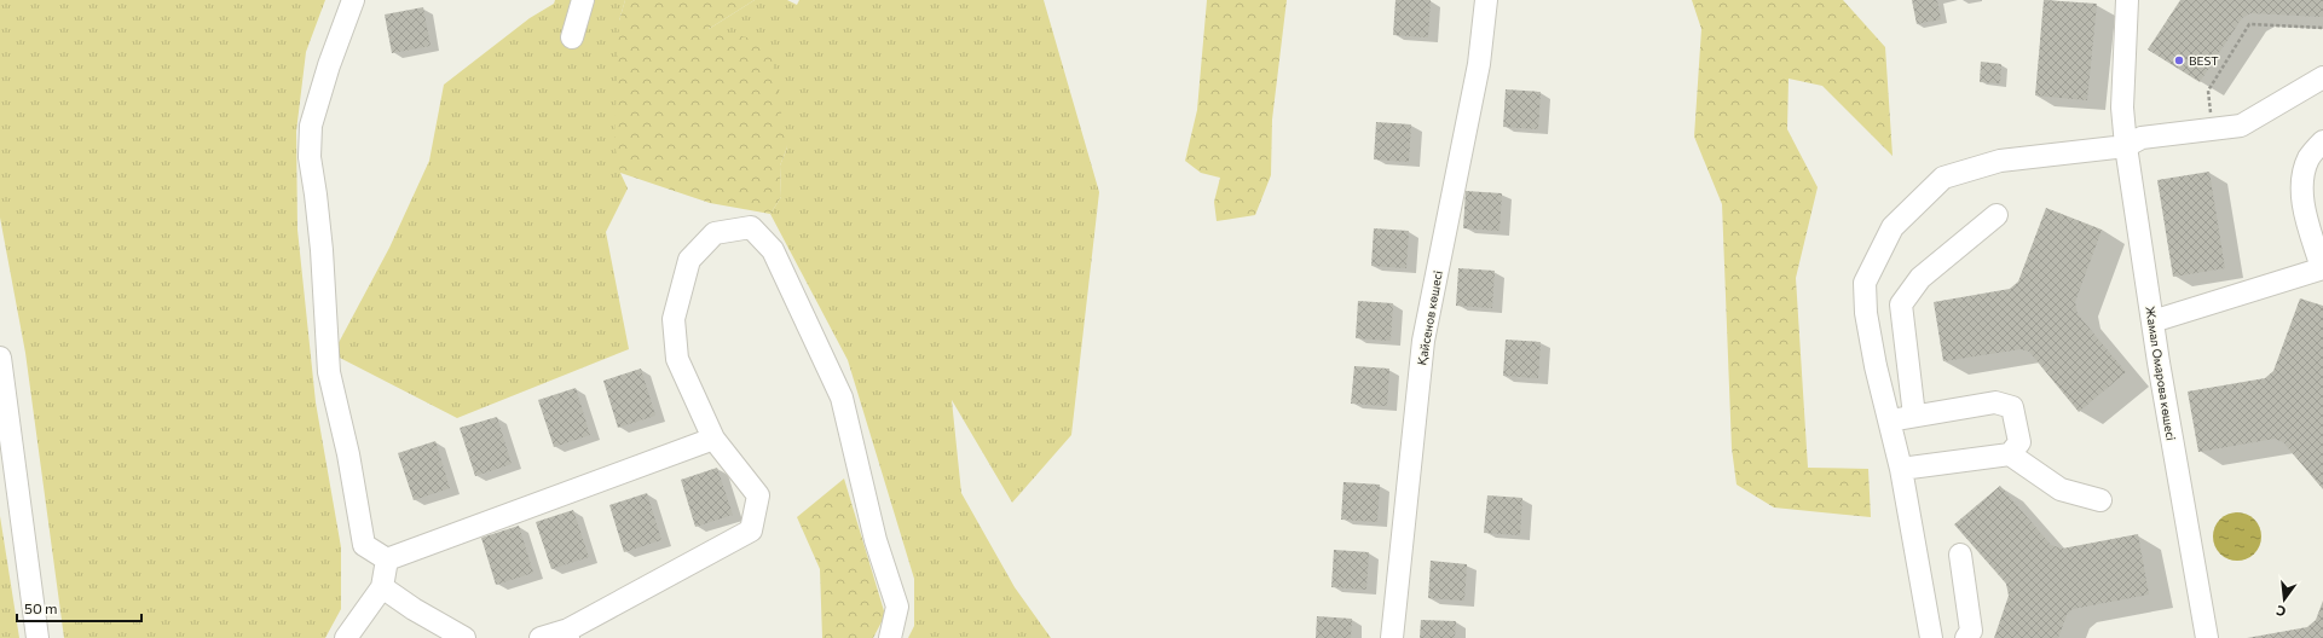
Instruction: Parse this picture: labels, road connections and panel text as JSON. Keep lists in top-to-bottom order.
{
  "streets": {
    "street": ["Қайсенов көшесі", "Жамал Омарова көшесі"]
  },
  "places": ["BEST"],
  "scale_bar": "50 m",
  "north": "bottom"
}
